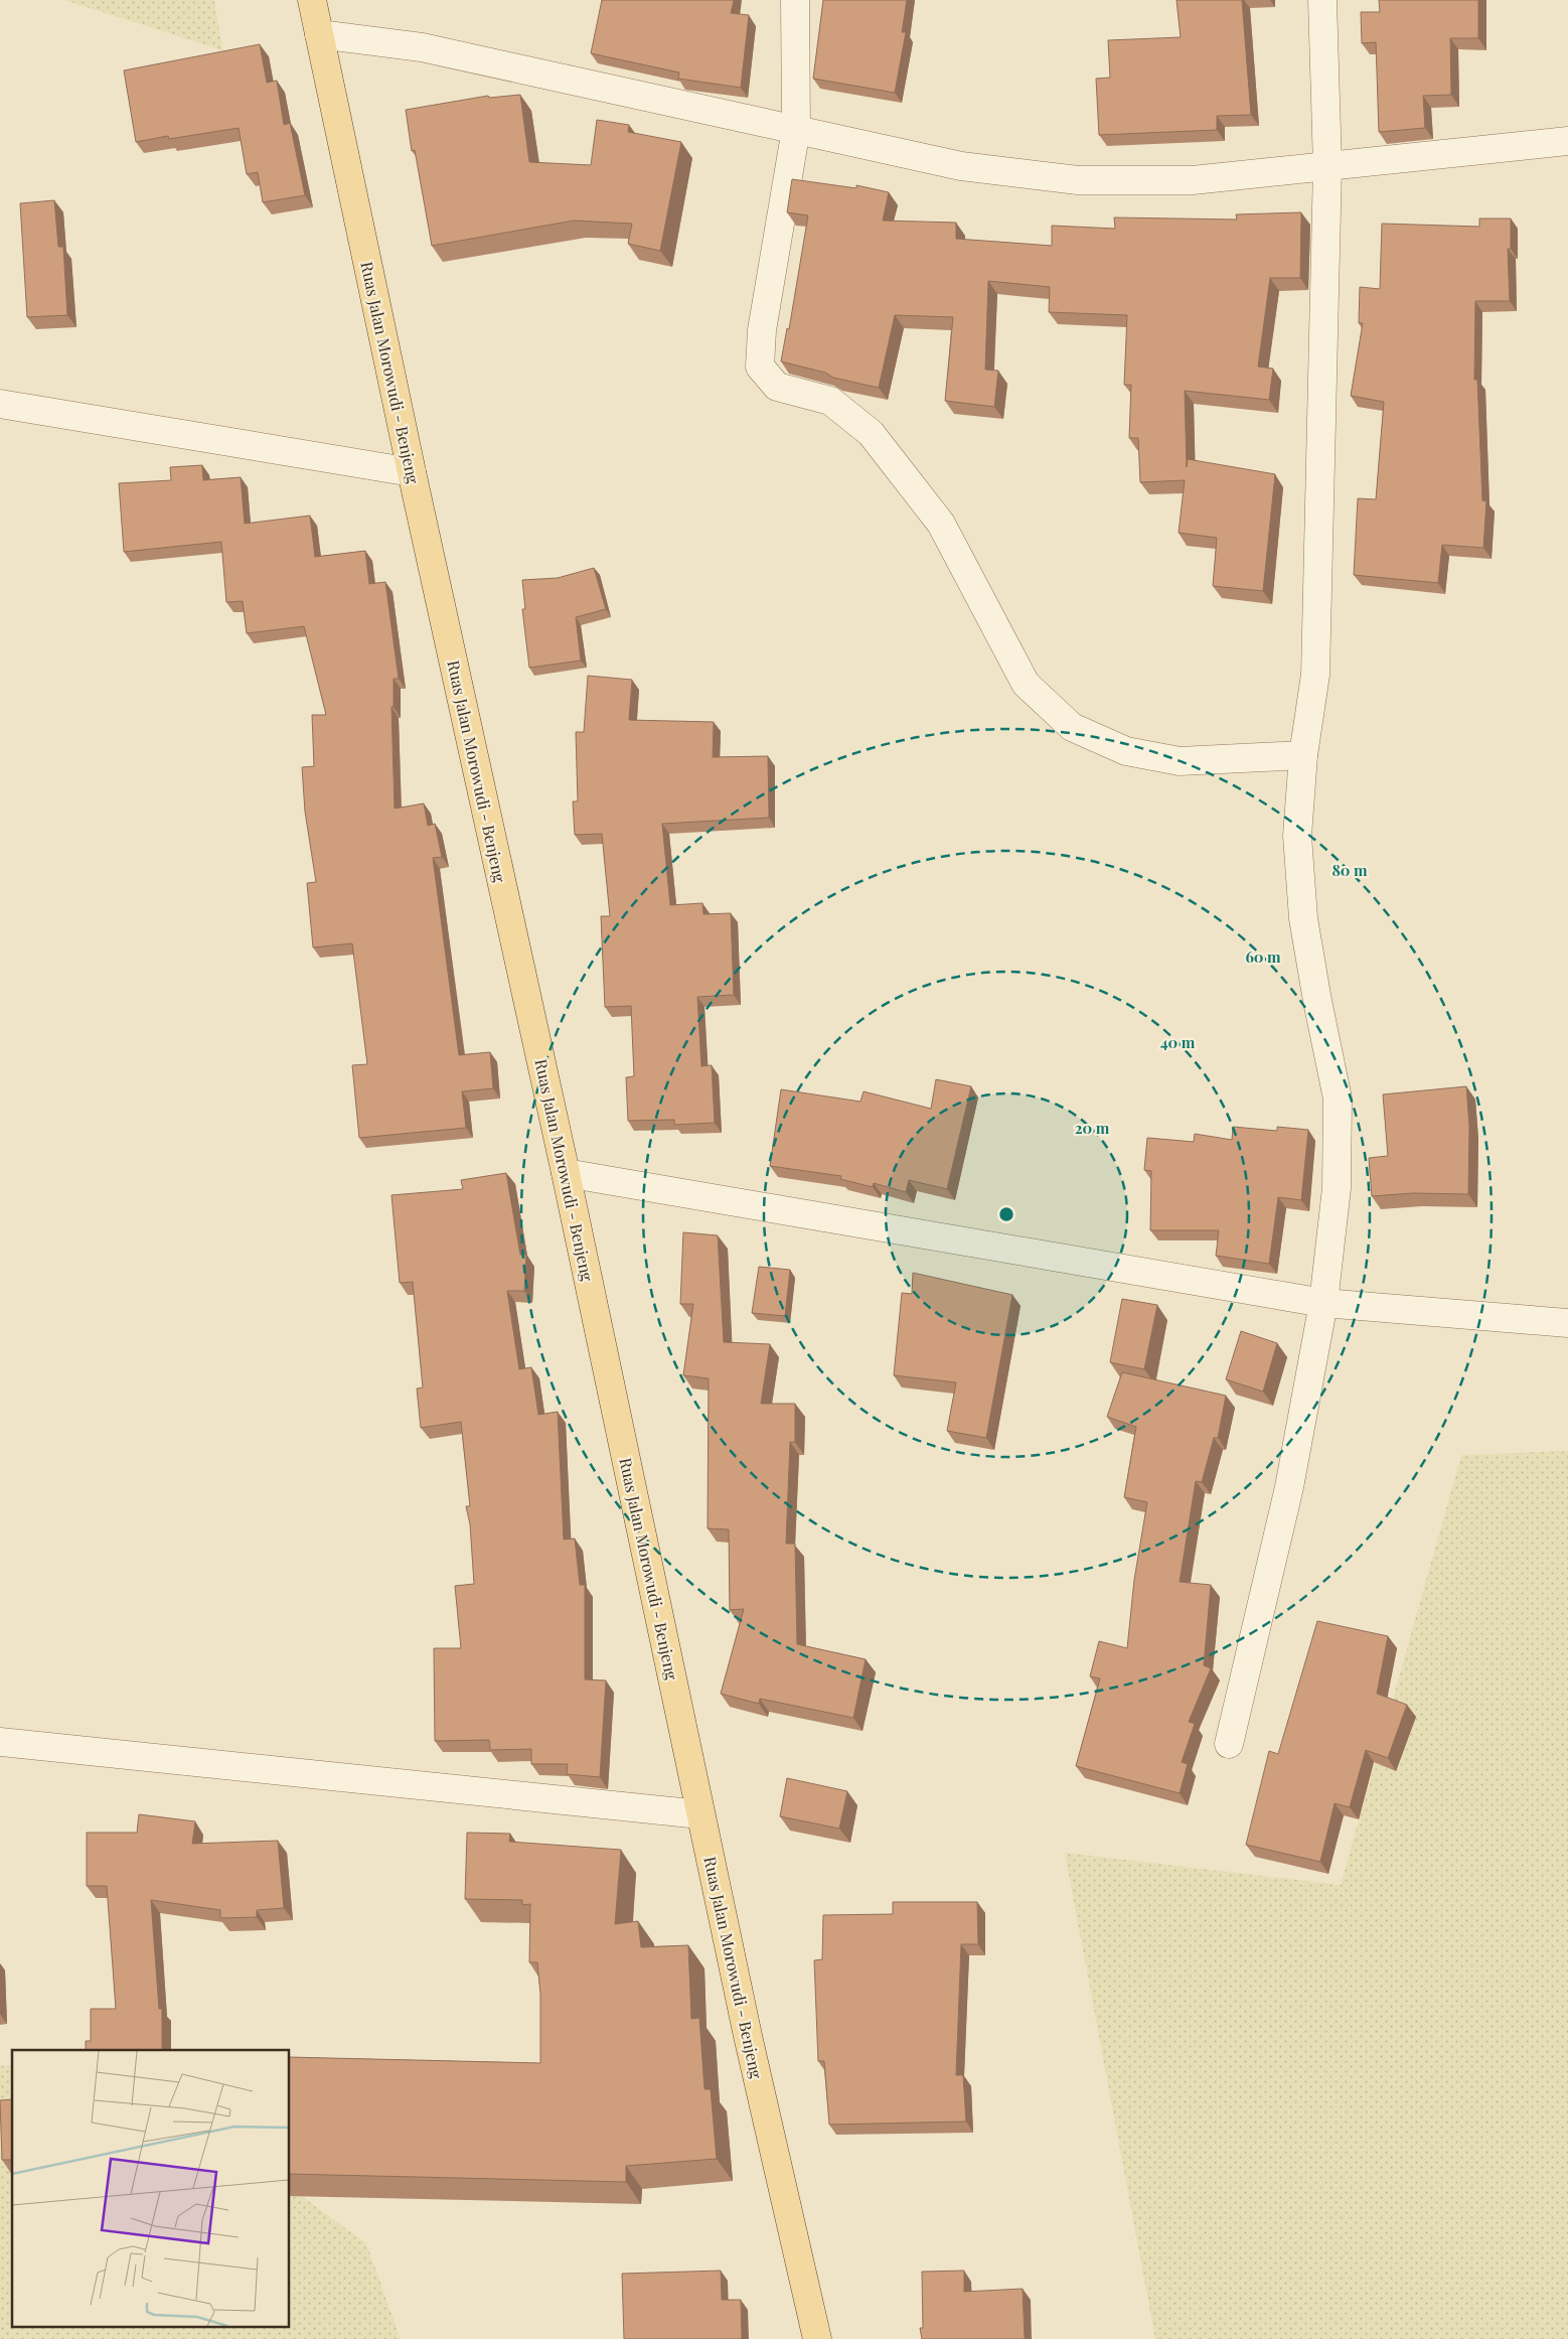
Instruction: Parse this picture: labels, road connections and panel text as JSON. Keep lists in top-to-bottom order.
{
  "streets": {
    "main road": ["Ruas Jalan Morowudi - Benjeng"]
  },
  "rings": [
    "80 m",
    "60 m",
    "40 m",
    "20 m"
  ]
}
